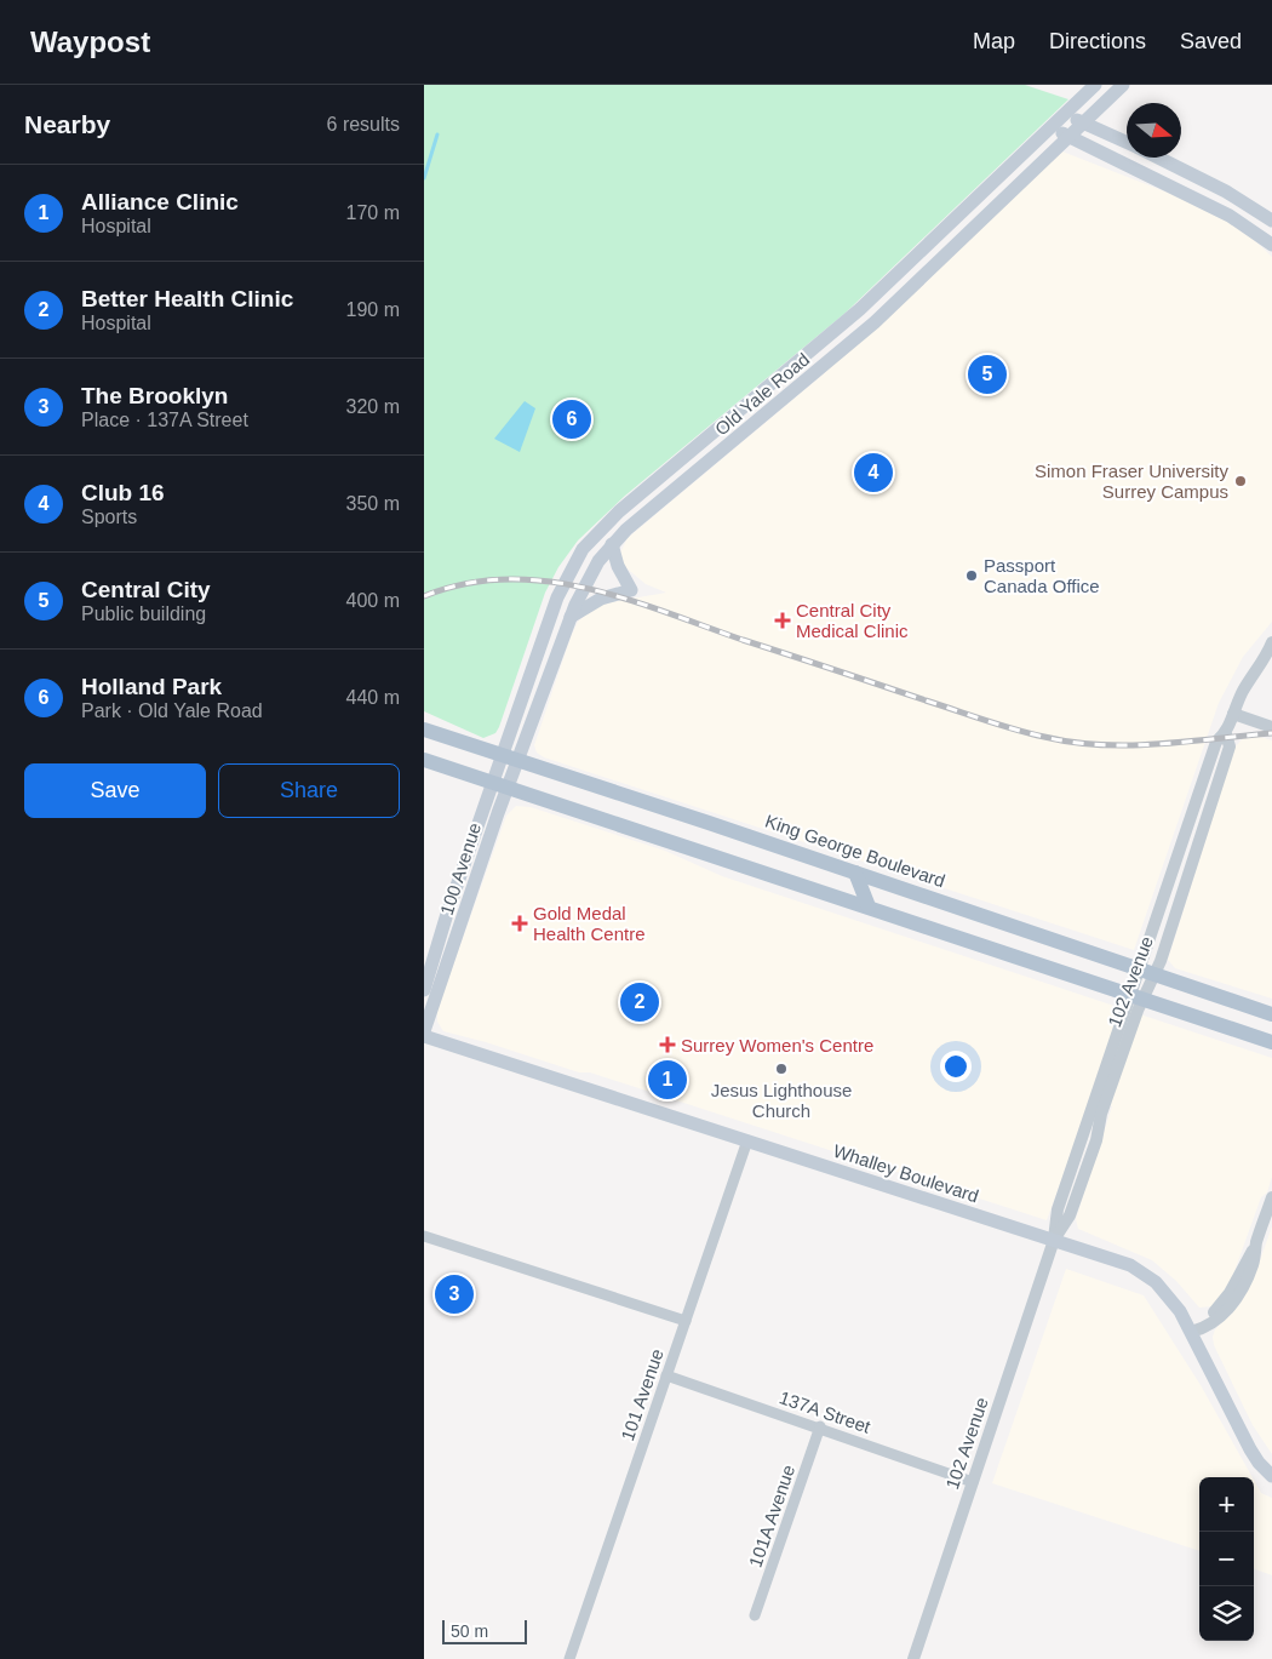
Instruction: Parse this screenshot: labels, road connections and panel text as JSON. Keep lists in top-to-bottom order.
{
  "streets": {
    "main road": [
      "Old Yale Road",
      "King George Boulevard",
      "100 Avenue",
      "Whalley Boulevard"
    ],
    "street": [
      "102 Avenue",
      "101 Avenue",
      "137A Street",
      "101A Avenue"
    ]
  },
  "crossings": [
    ["Old Yale Road", "King George Boulevard"],
    ["Old Yale Road", "100 Avenue"],
    ["King George Boulevard", "100 Avenue"],
    ["King George Boulevard", "102 Avenue"],
    ["100 Avenue", "Whalley Boulevard"],
    ["102 Avenue", "Whalley Boulevard"],
    ["102 Avenue", "137A Street"],
    ["Whalley Boulevard", "101 Avenue"],
    ["101 Avenue", "137A Street"],
    ["137A Street", "101A Avenue"]
  ],
  "places": {
    "other": ["Simon Fraser University Surrey Campus", "Passport Canada Office", "Jesus Lighthouse Church"],
    "health": ["Central City Medical Clinic", "Gold Medal Health Centre", "Surrey Women's Centre"]
  },
  "scale_bar": "50 m",
  "north": "right",
  "page": {
    "header": "Waypost",
    "nav": ["Map", "Directions", "Saved"],
    "heading": ["Nearby", "6 results"],
    "list": [
      {
        "mark": "1",
        "name": "Alliance Clinic",
        "note": "Hospital",
        "value": "170 m"
      },
      {
        "mark": "2",
        "name": "Better Health Clinic",
        "note": "Hospital",
        "value": "190 m"
      },
      {
        "mark": "3",
        "name": "The Brooklyn",
        "note": "Place · 137A Street",
        "value": "320 m"
      },
      {
        "mark": "4",
        "name": "Club 16",
        "note": "Sports",
        "value": "350 m"
      },
      {
        "mark": "5",
        "name": "Central City",
        "note": "Public building",
        "value": "400 m"
      },
      {
        "mark": "6",
        "name": "Holland Park",
        "note": "Park · Old Yale Road",
        "value": "440 m"
      }
    ],
    "pins": [
      "5",
      "6",
      "4",
      "2",
      "1",
      "3"
    ],
    "buttons": ["Save", "Share"],
    "map_buttons": ["+", "−"],
    "scale": "50 m"
  }
}
